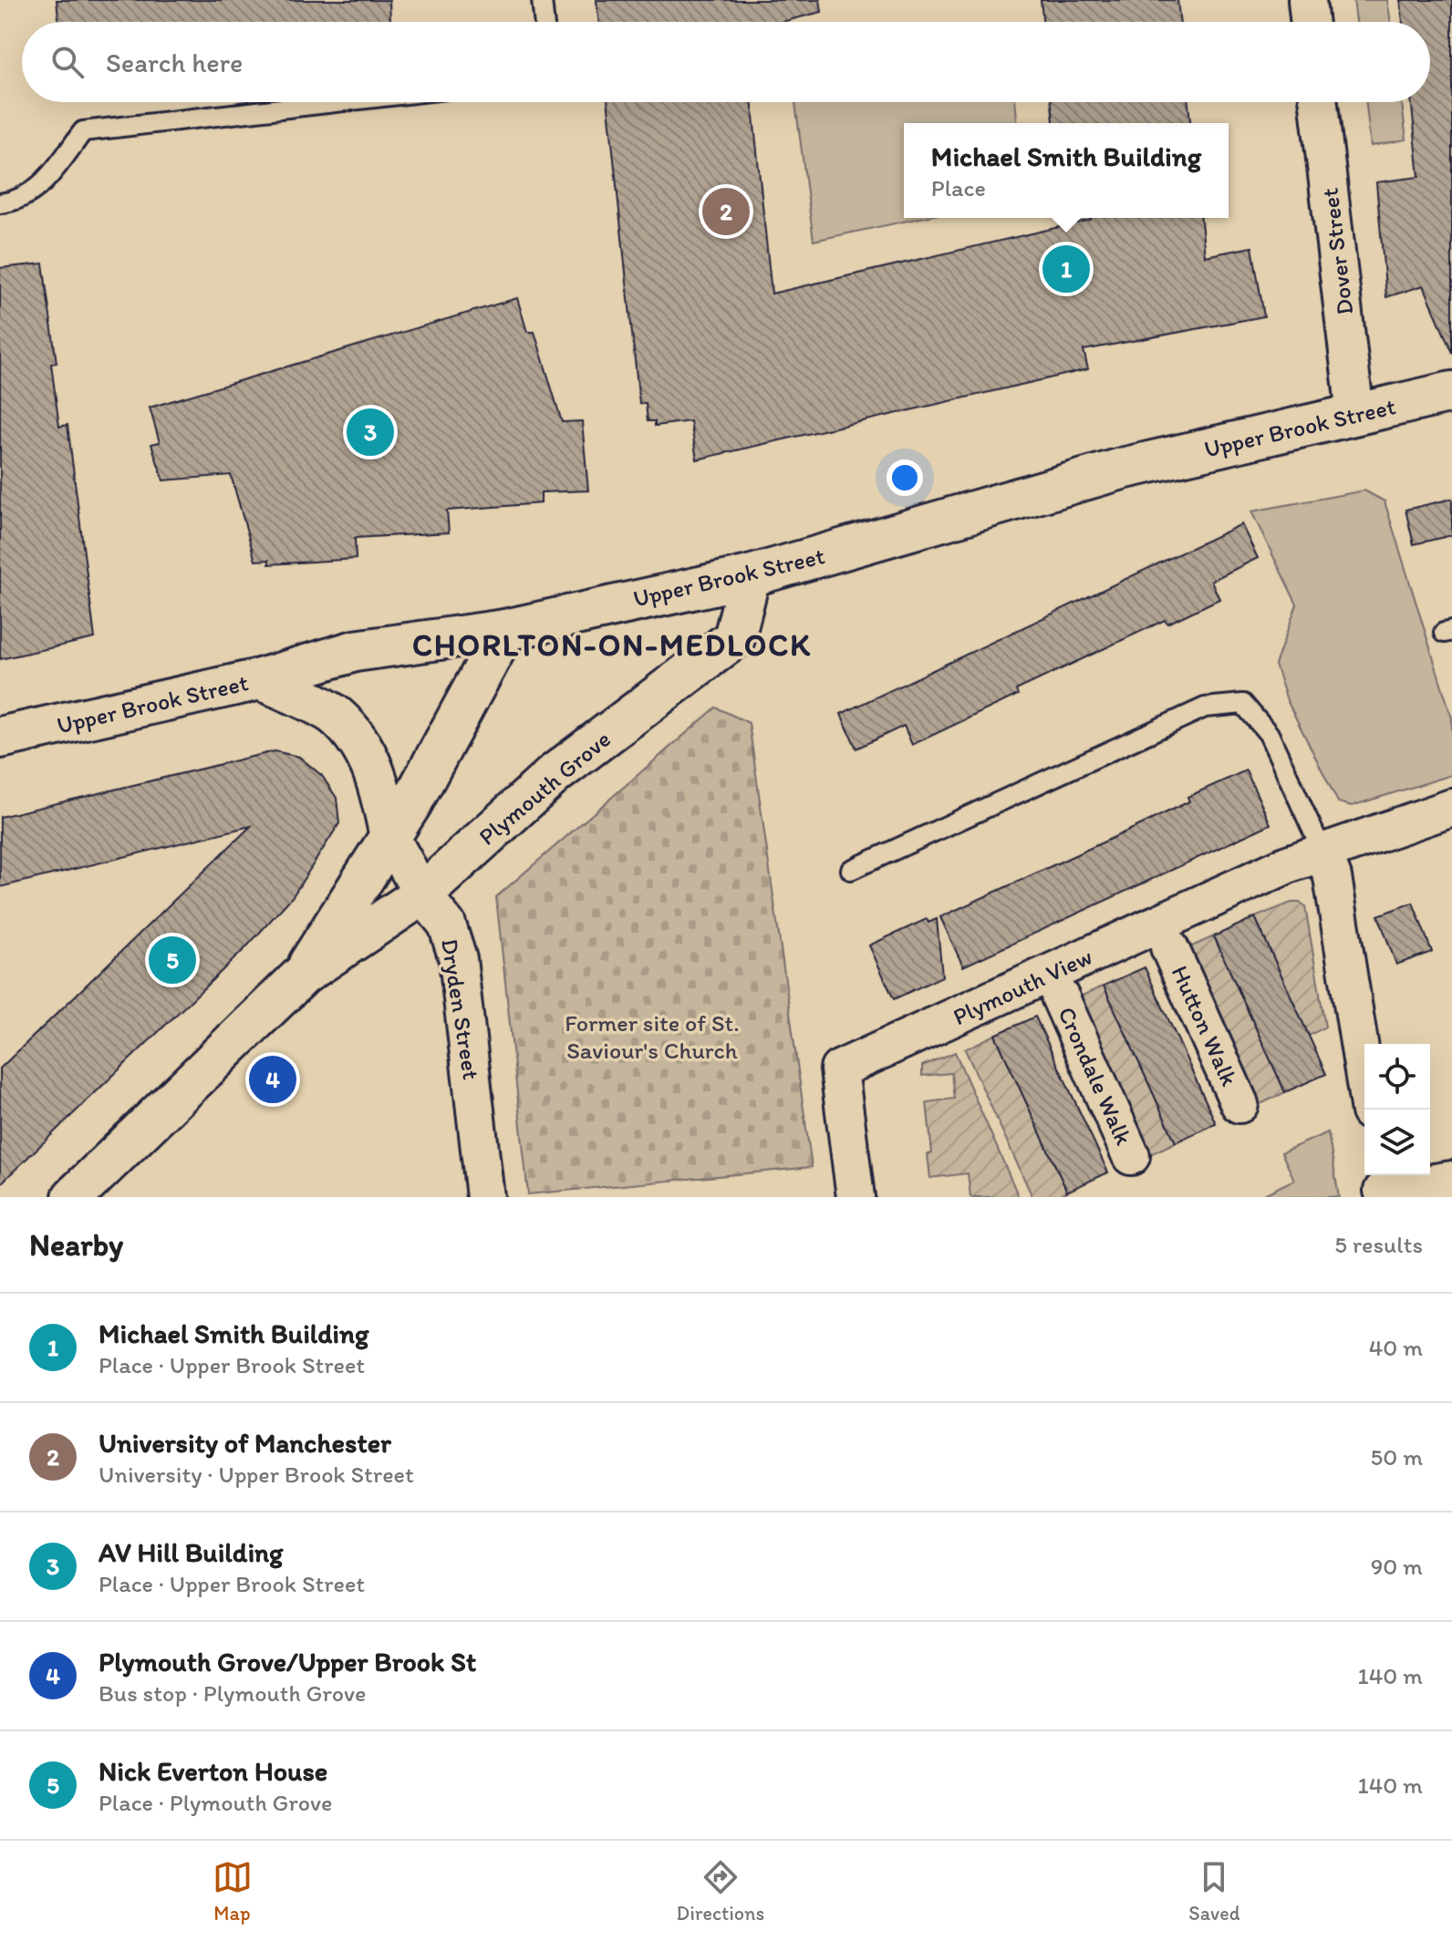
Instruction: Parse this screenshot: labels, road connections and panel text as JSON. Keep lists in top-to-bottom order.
{
  "streets": {
    "main road": ["Upper Brook Street", "Plymouth Grove"],
    "street": [
      "Dover Street",
      "Plymouth View",
      "Dryden Street",
      "Hutton Walk",
      "Crondale Walk"
    ]
  },
  "crossings": [
    ["Dover Street", "Upper Brook Street"],
    ["Upper Brook Street", "Plymouth Grove"],
    ["Plymouth Grove", "Dryden Street"]
  ],
  "districts": ["CHORLTON-ON-MEDLOCK"],
  "parks": ["Former site of St. Saviour's Church"],
  "page": {
    "search": "Search here",
    "popup": ["Michael Smith Building", "Place"],
    "pins": [
      "2",
      "1",
      "3",
      "5",
      "4"
    ],
    "heading": ["Nearby", "5 results"],
    "list": [
      {
        "mark": "1",
        "name": "Michael Smith Building",
        "note": "Place · Upper Brook Street",
        "value": "40 m"
      },
      {
        "mark": "2",
        "name": "University of Manchester",
        "note": "University · Upper Brook Street",
        "value": "50 m"
      },
      {
        "mark": "3",
        "name": "AV Hill Building",
        "note": "Place · Upper Brook Street",
        "value": "90 m"
      },
      {
        "mark": "4",
        "name": "Plymouth Grove/Upper Brook St",
        "note": "Bus stop · Plymouth Grove",
        "value": "140 m"
      },
      {
        "mark": "5",
        "name": "Nick Everton House",
        "note": "Place · Plymouth Grove",
        "value": "140 m"
      }
    ],
    "nav": ["Map", "Directions", "Saved"]
  }
}
